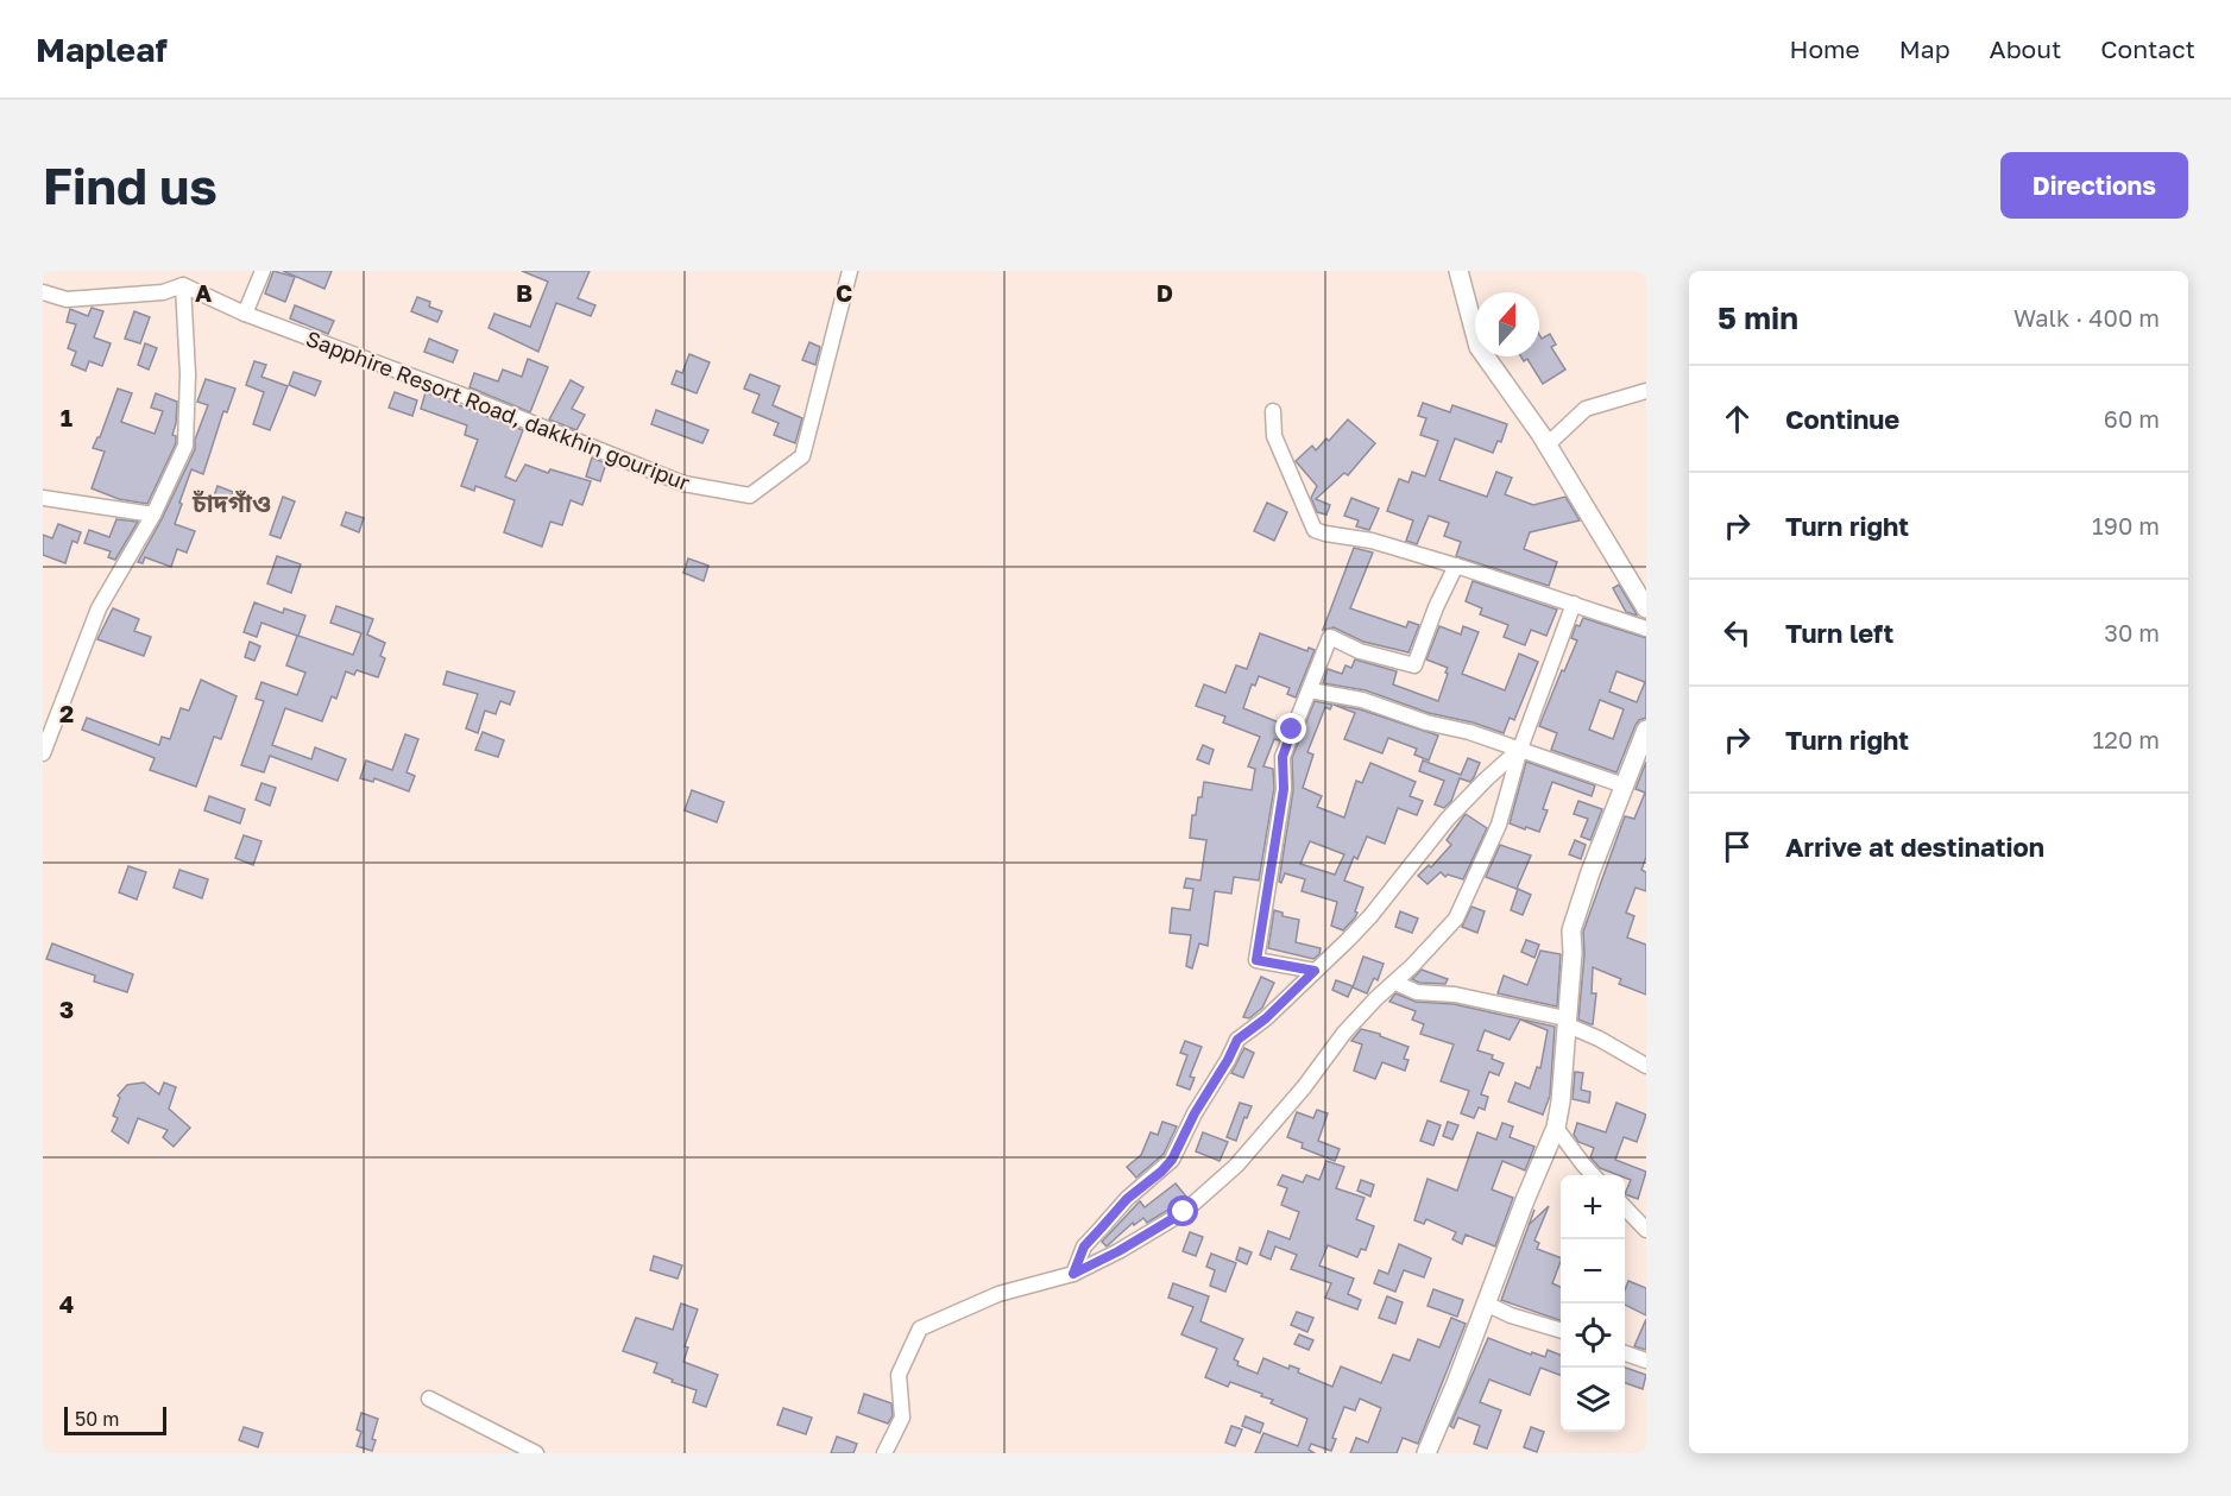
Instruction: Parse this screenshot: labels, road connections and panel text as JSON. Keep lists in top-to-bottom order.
{
  "streets": {
    "street": ["Sapphire Resort Road, dakkhin gouripur"]
  },
  "districts": ["চাঁদগাঁও"],
  "scale_bar": "50 m",
  "north": "top",
  "page": {
    "header": "Mapleaf",
    "nav": [
      "Home",
      "Map",
      "About",
      "Contact"
    ],
    "buttons": "Directions",
    "title": "Find us",
    "heading": ["5 min", "Walk · 400 m"],
    "list": [
      ["Continue", "60 m"],
      ["Turn right", "190 m"],
      ["Turn left", "30 m"],
      ["Turn right", "120 m"],
      "Arrive at destination"
    ],
    "map_buttons": ["+", "−"],
    "scale": "50 m"
  },
  "grid": {
    "columns": [
      "A",
      "B",
      "C",
      "D"
    ],
    "rows": [
      "1",
      "2",
      "3",
      "4"
    ]
  }
}
